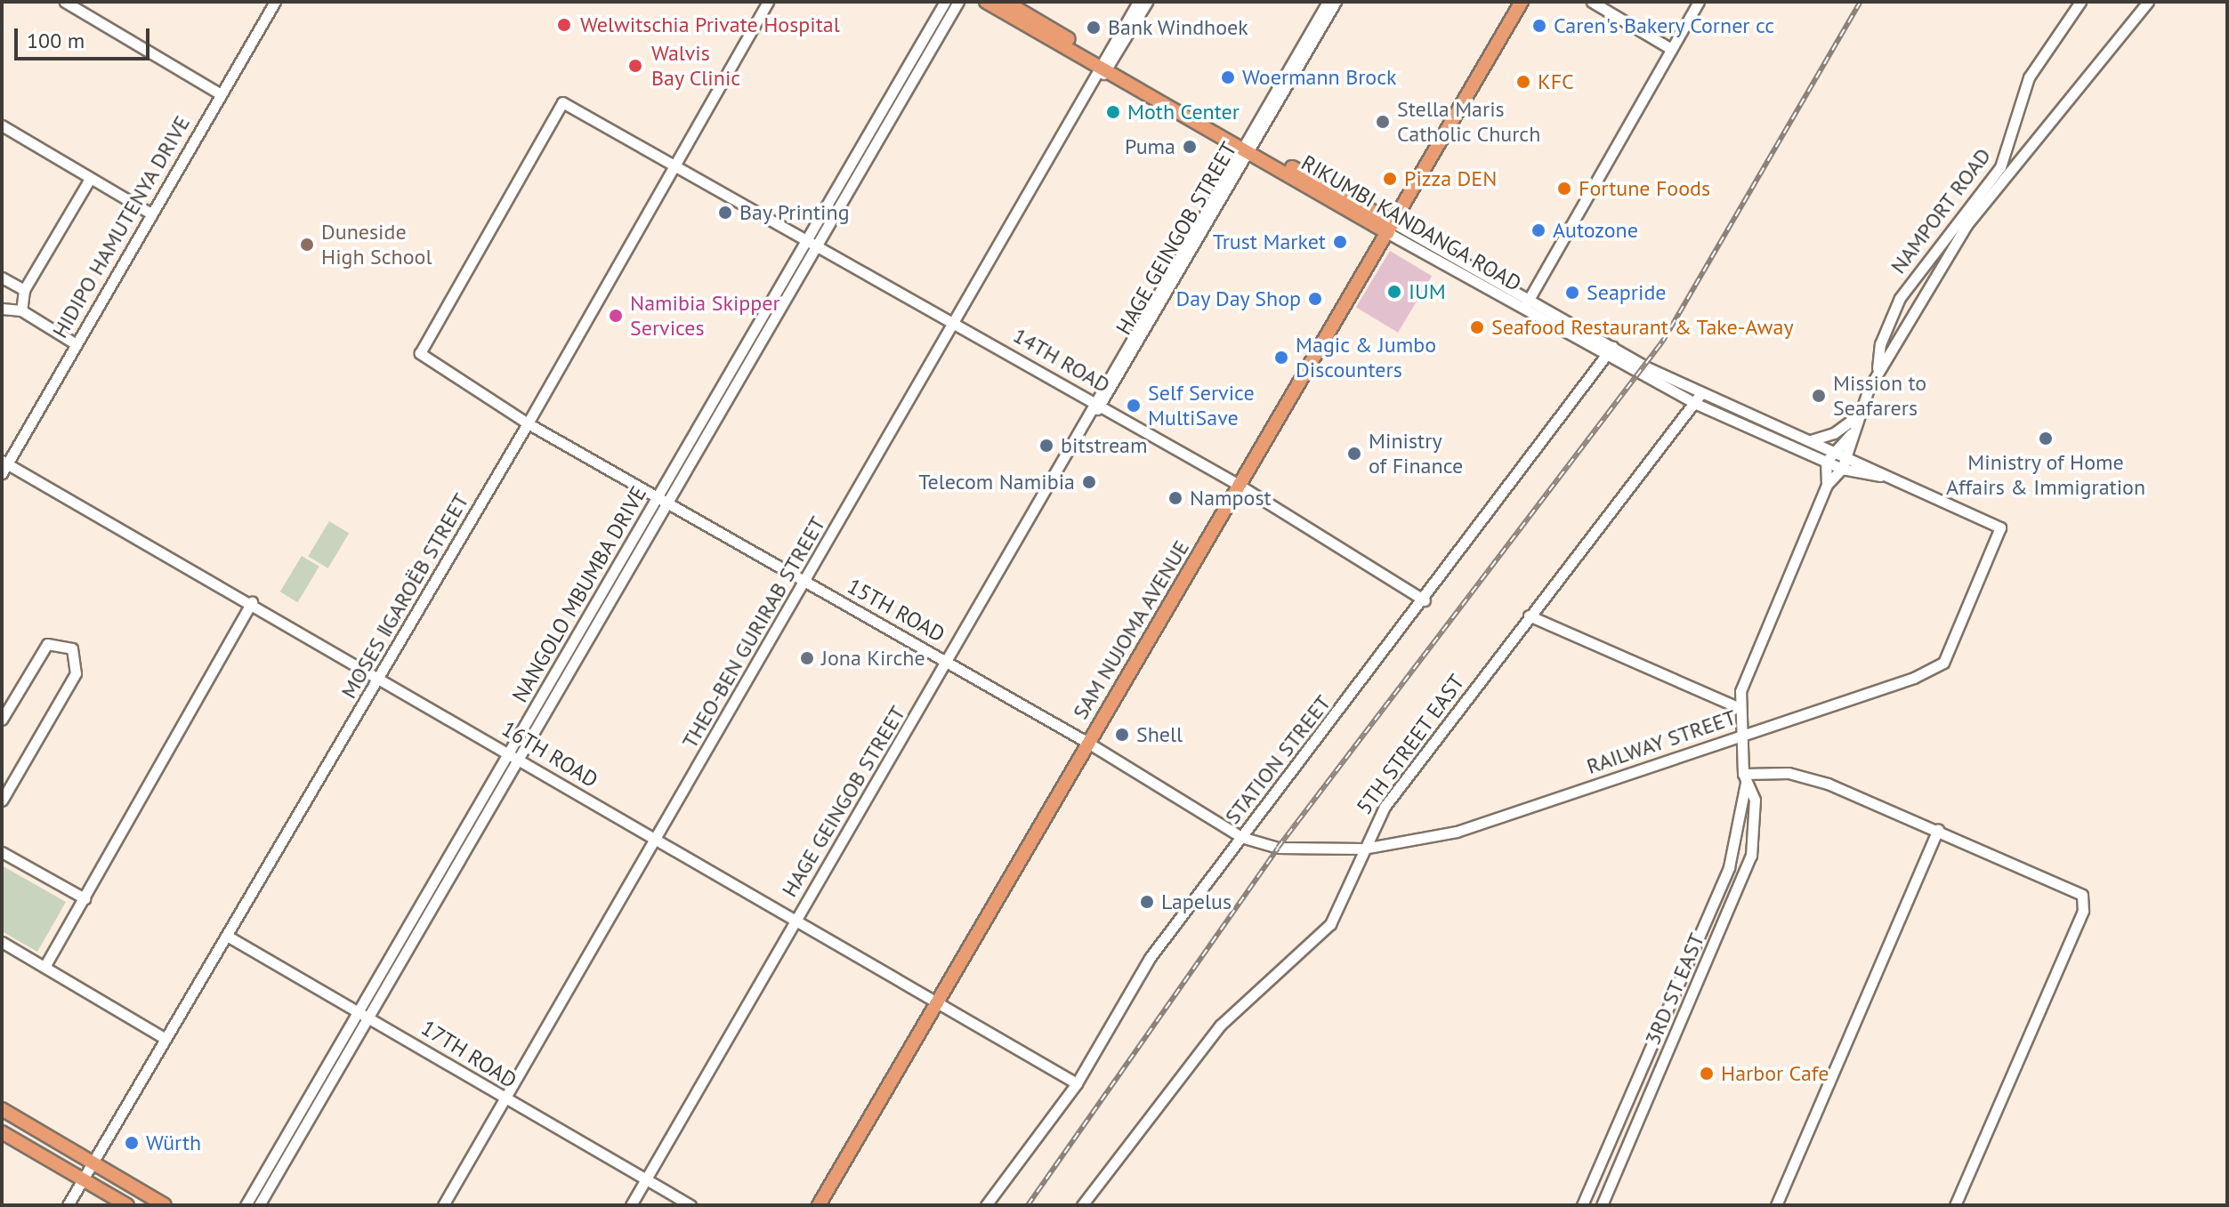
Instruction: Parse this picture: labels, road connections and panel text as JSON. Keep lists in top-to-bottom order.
{
  "streets": {
    "main road": ["RIKUMBI KANDANGA ROAD", "SAM NUJOMA AVENUE"],
    "street": [
      "NAMPORT ROAD",
      "HIDIPO HAMUTENYA DRIVE",
      "HAGE GEINGOB STREET",
      "14TH ROAD",
      "NANGOLO MBUMBA DRIVE",
      "MOSES ǁGAROËB STREET",
      "15TH ROAD",
      "THEO-BEN GURIRAB STREET",
      "RAILWAY STREET",
      "5TH STREET EAST",
      "16TH ROAD",
      "STATION STREET",
      "3RD ST EAST",
      "17TH ROAD"
    ]
  },
  "crossings": [
    ["NAMPORT ROAD", "RIKUMBI KANDANGA ROAD"],
    ["NAMPORT ROAD", "3RD ST EAST"],
    ["RIKUMBI KANDANGA ROAD", "HAGE GEINGOB STREET"],
    ["RIKUMBI KANDANGA ROAD", "SAM NUJOMA AVENUE"],
    ["RIKUMBI KANDANGA ROAD", "THEO-BEN GURIRAB STREET"],
    ["RIKUMBI KANDANGA ROAD", "5TH STREET EAST"],
    ["RIKUMBI KANDANGA ROAD", "STATION STREET"],
    ["RIKUMBI KANDANGA ROAD", "3RD ST EAST"],
    ["HIDIPO HAMUTENYA DRIVE", "16TH ROAD"],
    ["HAGE GEINGOB STREET", "14TH ROAD"],
    ["HAGE GEINGOB STREET", "15TH ROAD"],
    ["HAGE GEINGOB STREET", "16TH ROAD"],
    ["HAGE GEINGOB STREET", "17TH ROAD"],
    ["14TH ROAD", "NANGOLO MBUMBA DRIVE"],
    ["14TH ROAD", "MOSES ǁGAROËB STREET"],
    ["14TH ROAD", "15TH ROAD"],
    ["14TH ROAD", "SAM NUJOMA AVENUE"],
    ["14TH ROAD", "THEO-BEN GURIRAB STREET"],
    ["14TH ROAD", "STATION STREET"],
    ["NANGOLO MBUMBA DRIVE", "15TH ROAD"],
    ["NANGOLO MBUMBA DRIVE", "16TH ROAD"],
    ["NANGOLO MBUMBA DRIVE", "17TH ROAD"],
    ["MOSES ǁGAROËB STREET", "15TH ROAD"],
    ["MOSES ǁGAROËB STREET", "16TH ROAD"],
    ["MOSES ǁGAROËB STREET", "17TH ROAD"],
    ["15TH ROAD", "SAM NUJOMA AVENUE"],
    ["15TH ROAD", "THEO-BEN GURIRAB STREET"],
    ["15TH ROAD", "RAILWAY STREET"],
    ["15TH ROAD", "STATION STREET"],
    ["SAM NUJOMA AVENUE", "16TH ROAD"],
    ["THEO-BEN GURIRAB STREET", "16TH ROAD"],
    ["THEO-BEN GURIRAB STREET", "17TH ROAD"],
    ["RAILWAY STREET", "5TH STREET EAST"],
    ["RAILWAY STREET", "STATION STREET"],
    ["RAILWAY STREET", "3RD ST EAST"],
    ["16TH ROAD", "STATION STREET"]
  ],
  "places": [
    "Welwitschia Private Hospital",
    "Caren's Bakery Corner cc",
    "Bank Windhoek",
    "Walvis Bay Clinic",
    "Woermann Brock",
    "KFC",
    "Moth Center",
    "Stella Maris Catholic Church",
    "Puma",
    "Pizza DEN",
    "Fortune Foods",
    "Bay Printing",
    "Autozone",
    "Trust Market",
    "Duneside High School",
    "IUM",
    "Seapride",
    "Day Day Shop",
    "Namibia Skipper Services",
    "Seafood Restaurant & Take-Away",
    "Magic & Jumbo Discounters",
    "Mission to Seafarers",
    "Self Service MultiSave",
    "Ministry of Home Affairs & Immigration",
    "bitstream",
    "Ministry of Finance",
    "Telecom Namibia",
    "Nampost",
    "Jona Kirche",
    "Shell",
    "Lapelus",
    "Harbor Cafe",
    "Würth"
  ],
  "scale_bar": "100 m"
}
